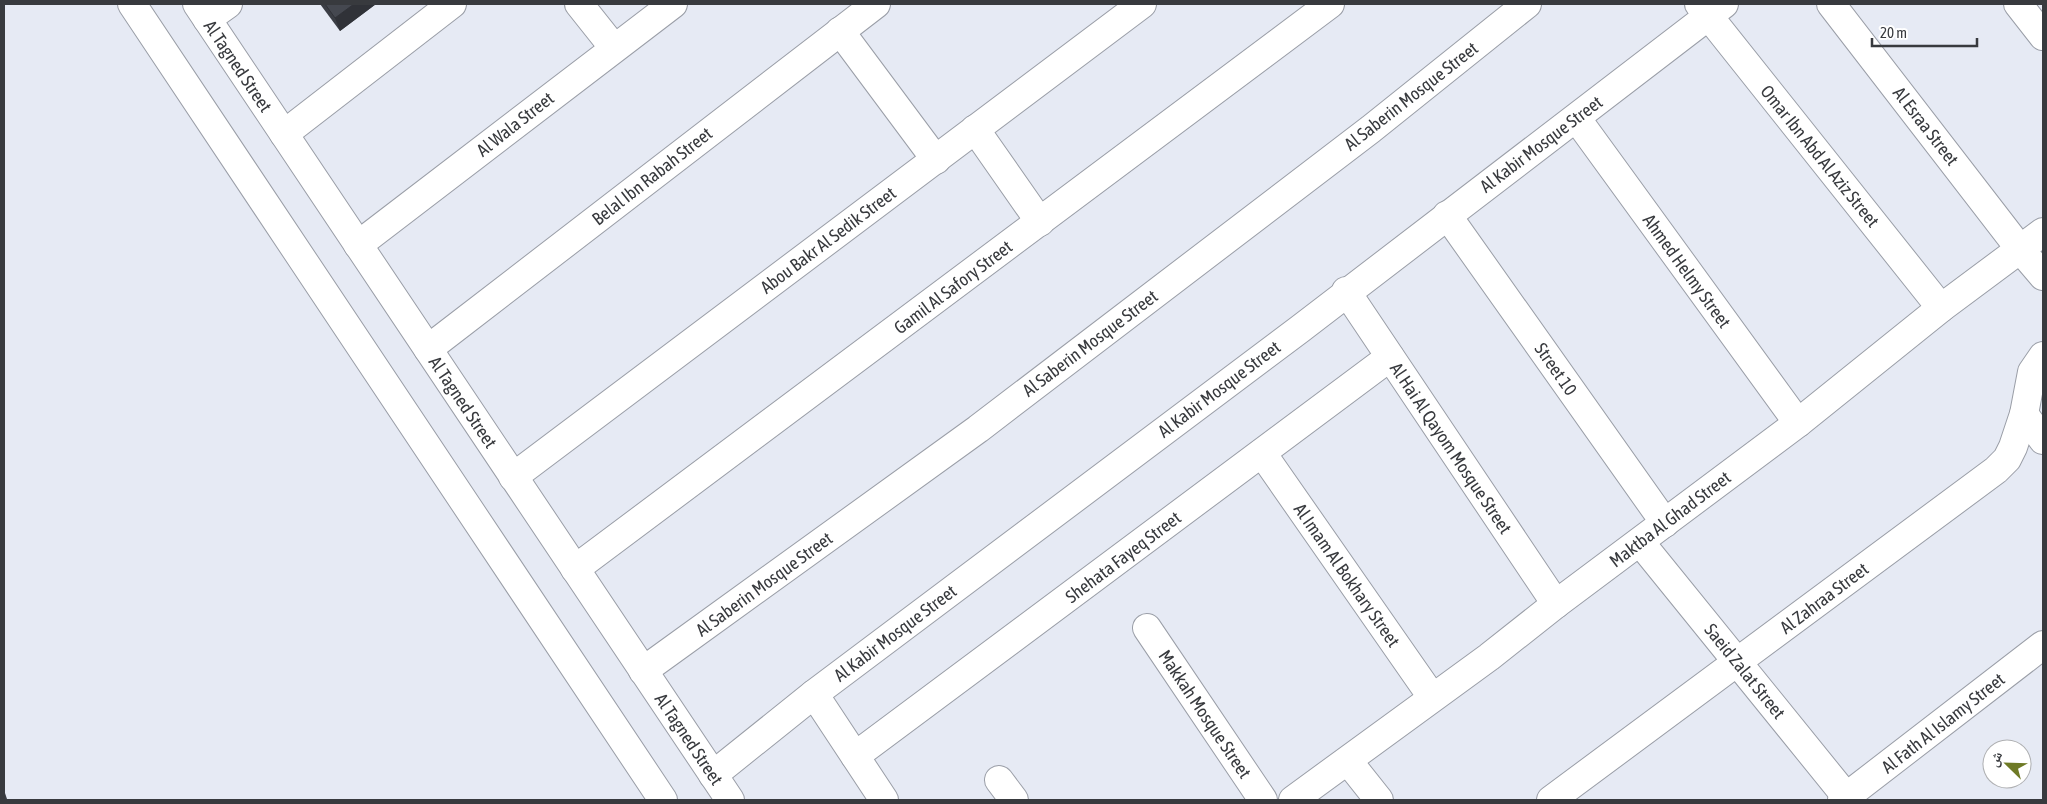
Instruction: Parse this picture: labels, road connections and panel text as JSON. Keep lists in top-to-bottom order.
{
  "streets": {
    "main road": [
      "Al Tagned Street",
      "Al Saberin Mosque Street",
      "Al Wala Street",
      "Al Esraa Street",
      "Al Kabir Mosque Street",
      "Omar Ibn Abd Al Aziz Street",
      "Belal Ibn Rabah Street",
      "Abou Bakr Al Sedik Street",
      "Ahmed Helmy Street",
      "Gamil Al Safory Street",
      "Street 10",
      "Al Hai Al Qayom Mosque Street",
      "Maktba Al Ghad Street",
      "Shehata Fayeq Street",
      "Al Imam Al Bokhary Street",
      "Al Zahraa Street",
      "Saeid Zalat Street",
      "Makkah Mosque Street",
      "Al Fath Al Islamy Street"
    ]
  },
  "crossings": [
    ["Al Tagned Street", "Al Saberin Mosque Street"],
    ["Al Tagned Street", "Al Wala Street"],
    ["Al Tagned Street", "Al Kabir Mosque Street"],
    ["Al Tagned Street", "Belal Ibn Rabah Street"],
    ["Al Tagned Street", "Abou Bakr Al Sedik Street"],
    ["Al Tagned Street", "Gamil Al Safory Street"],
    ["Al Esraa Street", "Maktba Al Ghad Street"],
    ["Al Kabir Mosque Street", "Omar Ibn Abd Al Aziz Street"],
    ["Al Kabir Mosque Street", "Ahmed Helmy Street"],
    ["Al Kabir Mosque Street", "Street 10"],
    ["Al Kabir Mosque Street", "Al Hai Al Qayom Mosque Street"],
    ["Omar Ibn Abd Al Aziz Street", "Maktba Al Ghad Street"],
    ["Ahmed Helmy Street", "Maktba Al Ghad Street"],
    ["Street 10", "Maktba Al Ghad Street"],
    ["Al Hai Al Qayom Mosque Street", "Maktba Al Ghad Street"],
    ["Al Hai Al Qayom Mosque Street", "Shehata Fayeq Street"],
    ["Maktba Al Ghad Street", "Al Imam Al Bokhary Street"],
    ["Maktba Al Ghad Street", "Saeid Zalat Street"],
    ["Shehata Fayeq Street", "Al Imam Al Bokhary Street"],
    ["Al Zahraa Street", "Saeid Zalat Street"],
    ["Saeid Zalat Street", "Al Fath Al Islamy Street"]
  ],
  "scale_bar": "20 m",
  "north": "top left"
}
